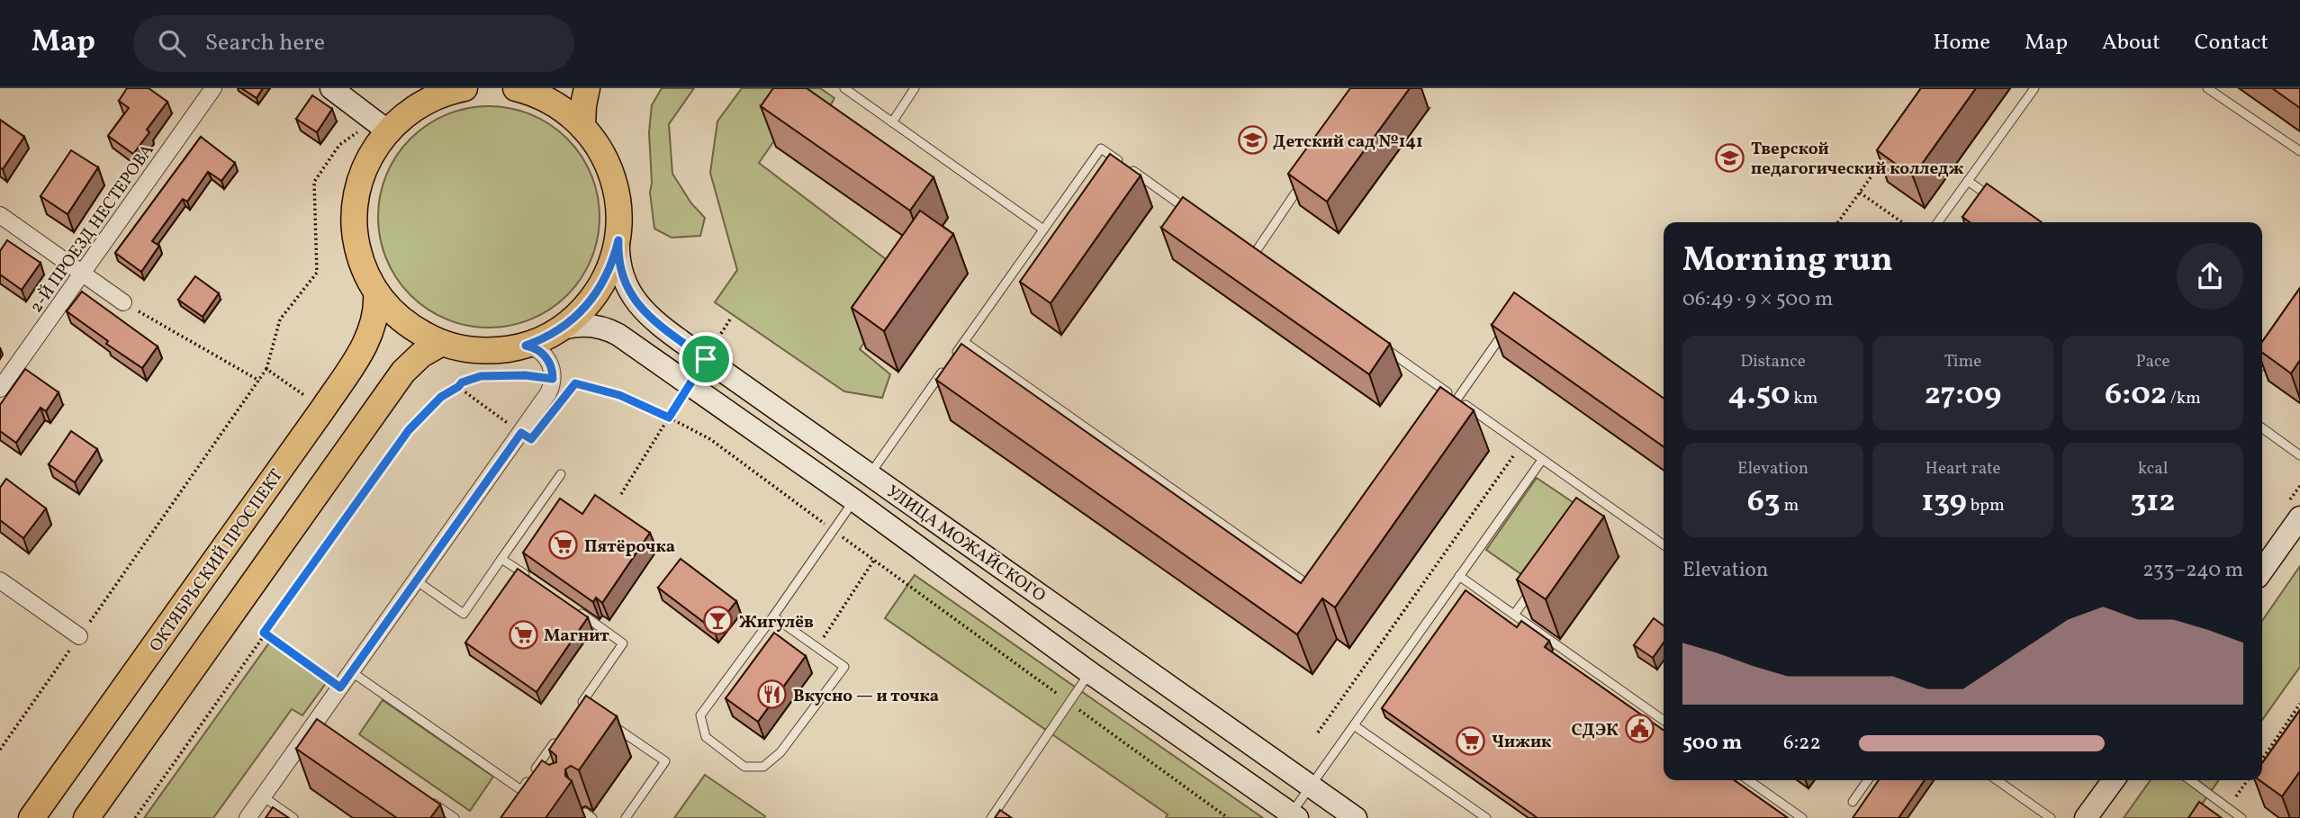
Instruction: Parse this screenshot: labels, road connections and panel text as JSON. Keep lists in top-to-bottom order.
{
  "streets": {
    "main road": ["УЛИЦА МОЖАЙСКОГО", "ОКТЯБРЬСКИЙ ПРОСПЕКТ"],
    "street": ["2-Й ПРОЕЗД НЕСТЕРОВА"]
  },
  "places": {
    "school or university": ["Детский сад №141", "Тверской педагогический колледж"],
    "supermarket": ["Пятёрочка", "Магнит", "Чижик"],
    "bar": ["Жигулёв"],
    "restaurant": ["Вкусно — и точка"],
    "public building": ["СДЭК"]
  },
  "page": {
    "header": "Map",
    "search": "Search here",
    "nav": [
      "Home",
      "Map",
      "About",
      "Contact"
    ],
    "heading": ["Morning run", "06:49 · 9 × 500 m"],
    "stats": [
      ["Distance", "4.50 km"],
      ["Time", "27:09"],
      ["Pace", "6:02 /km"],
      ["Elevation", "63 m"],
      ["Heart rate", "139 bpm"],
      ["kcal", "312"]
    ],
    "chart": ["Elevation", "233–240 m"],
    "list": [
      {
        "name": "500 m",
        "note": "6:22"
      }
    ]
  }
}
